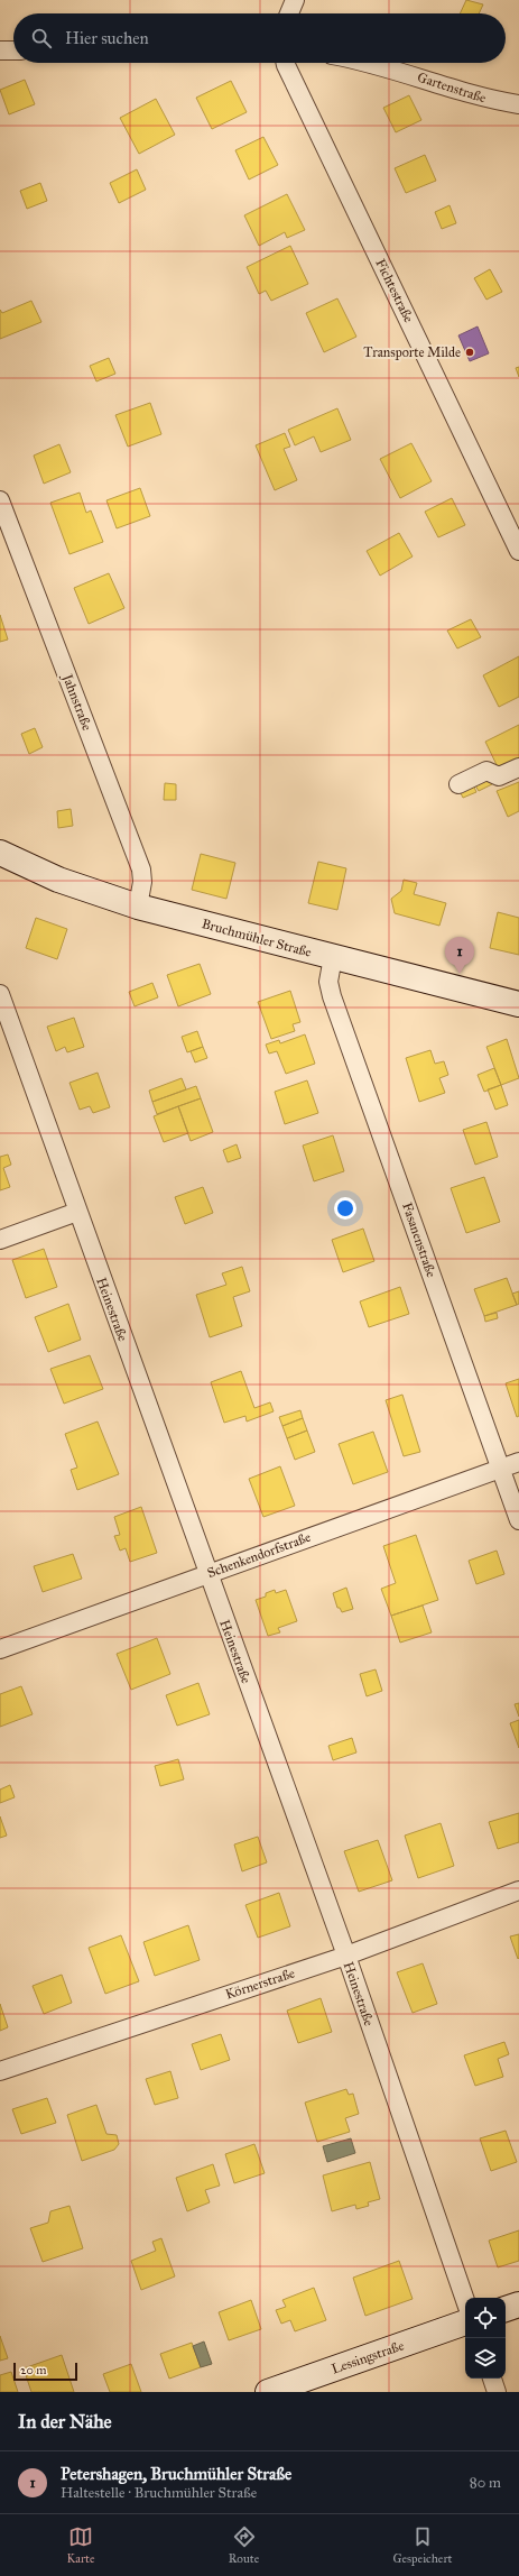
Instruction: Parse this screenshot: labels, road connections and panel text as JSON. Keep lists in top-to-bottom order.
{
  "streets": {
    "street": [
      "Gartenstraße",
      "Fichtestraße",
      "Jahnstraße",
      "Bruchmühler Straße",
      "Fasanenstraße",
      "Heinestraße",
      "Schenkendorfstraße",
      "Körnerstraße",
      "Lessingstraße"
    ]
  },
  "crossings": [
    ["Jahnstraße", "Bruchmühler Straße"],
    ["Bruchmühler Straße", "Fasanenstraße"],
    ["Fasanenstraße", "Schenkendorfstraße"],
    ["Heinestraße", "Schenkendorfstraße"],
    ["Heinestraße", "Körnerstraße"]
  ],
  "places": ["Transporte Milde"],
  "scale_bar": "20 m",
  "page": {
    "search": "Hier suchen",
    "pins": "1",
    "scale": "20 m",
    "heading": "In der Nähe",
    "list": [
      {
        "mark": "1",
        "name": "Petershagen, Bruchmühler Straße",
        "note": "Haltestelle · Bruchmühler Straße",
        "value": "80 m"
      }
    ],
    "nav": ["Karte", "Route", "Gespeichert"]
  }
}
